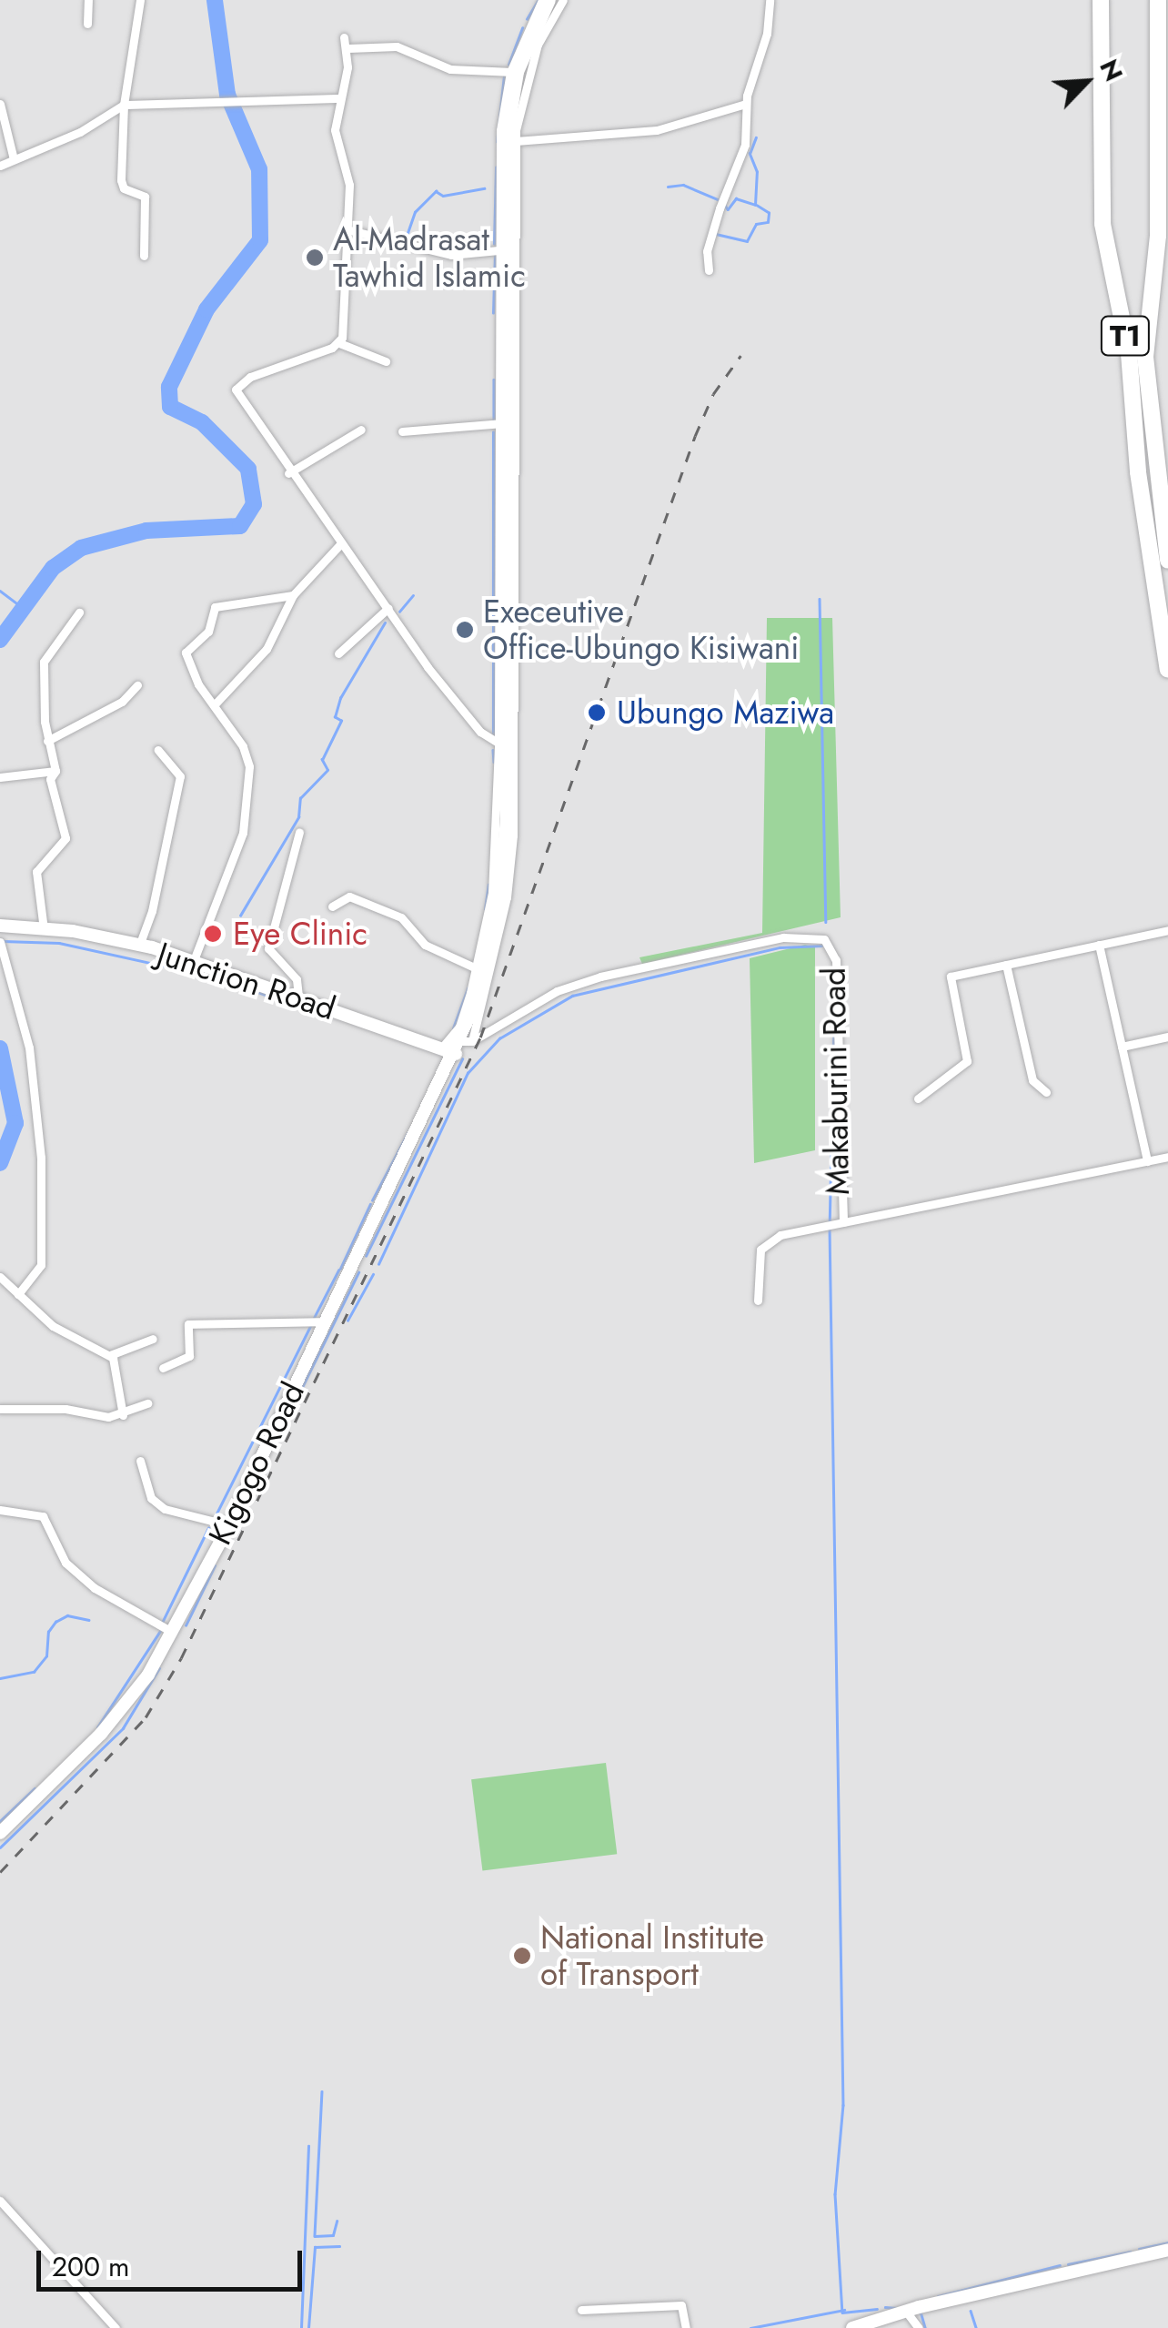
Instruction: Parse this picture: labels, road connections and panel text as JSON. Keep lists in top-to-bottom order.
{
  "streets": {
    "highway": ["T1"],
    "main road": ["Junction Road", "Kigogo Road"],
    "street": ["Makaburini Road"]
  },
  "crossings": [
    ["Junction Road", "Makaburini Road"],
    ["Junction Road", "Kigogo Road"],
    ["Makaburini Road", "Kigogo Road"]
  ],
  "places": [
    "Al-Madrasat Tawhid Islamic",
    "Execeutive Office-Ubungo Kisiwani",
    "Ubungo Maziwa",
    "Eye Clinic",
    "National Institute of Transport"
  ],
  "scale_bar": "200 m",
  "north": "top right"
}
